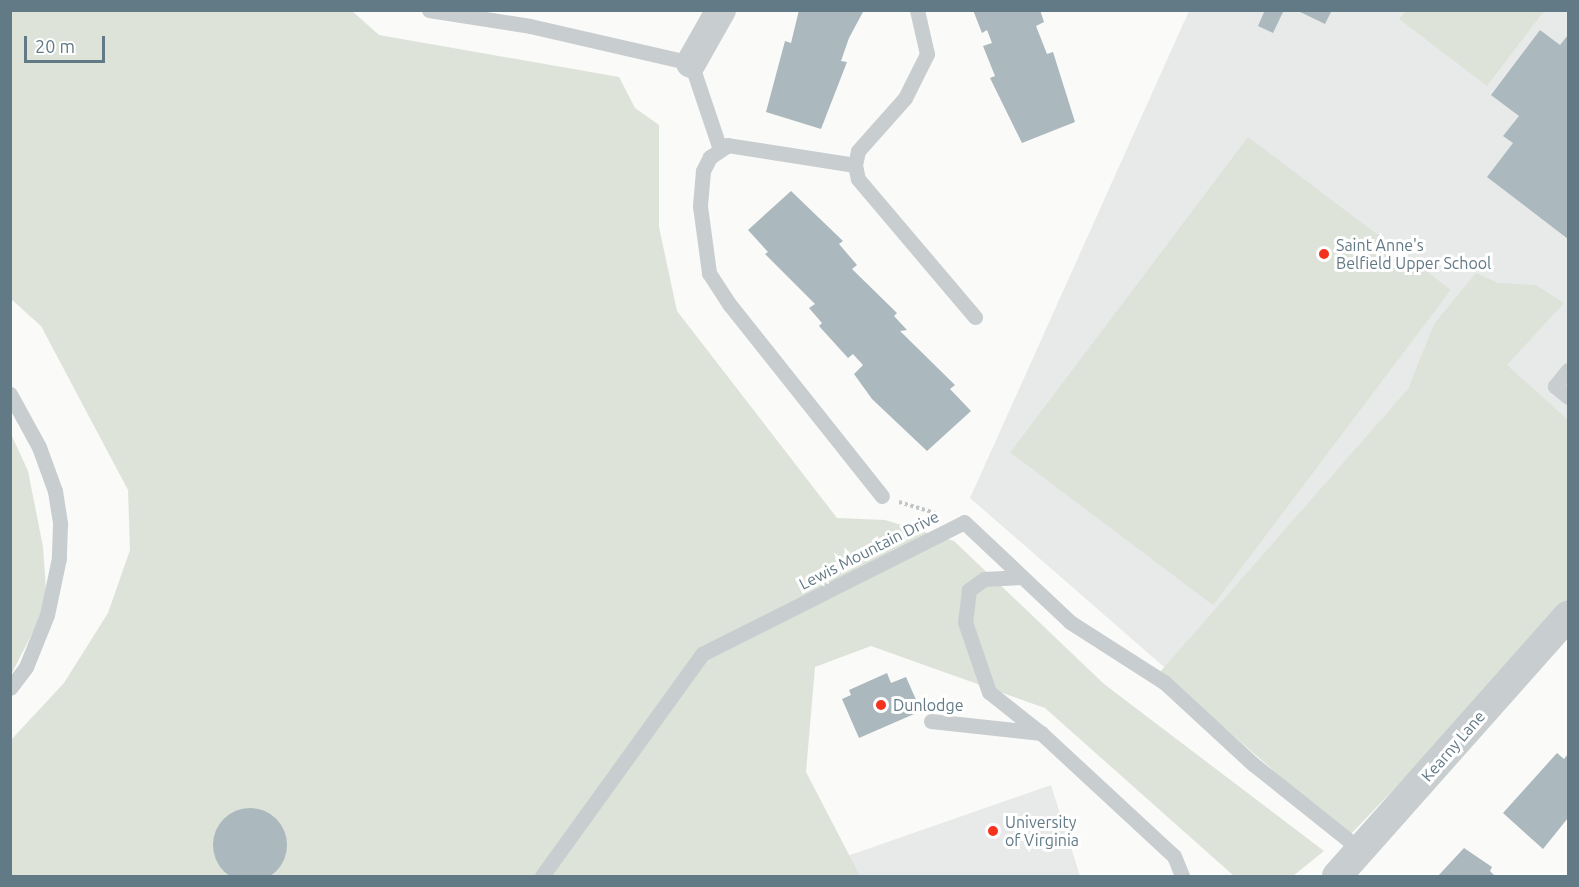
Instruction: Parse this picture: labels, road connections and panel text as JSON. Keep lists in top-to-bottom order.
{
  "streets": {
    "street": ["Kearny Lane"],
    "lane": ["Lewis Mountain Drive"]
  },
  "crossings": [
    ["Lewis Mountain Drive", "Kearny Lane"]
  ],
  "places": ["Saint Anne's Belfield Upper School", "Dunlodge", "University of Virginia"],
  "scale_bar": "20 m"
}
